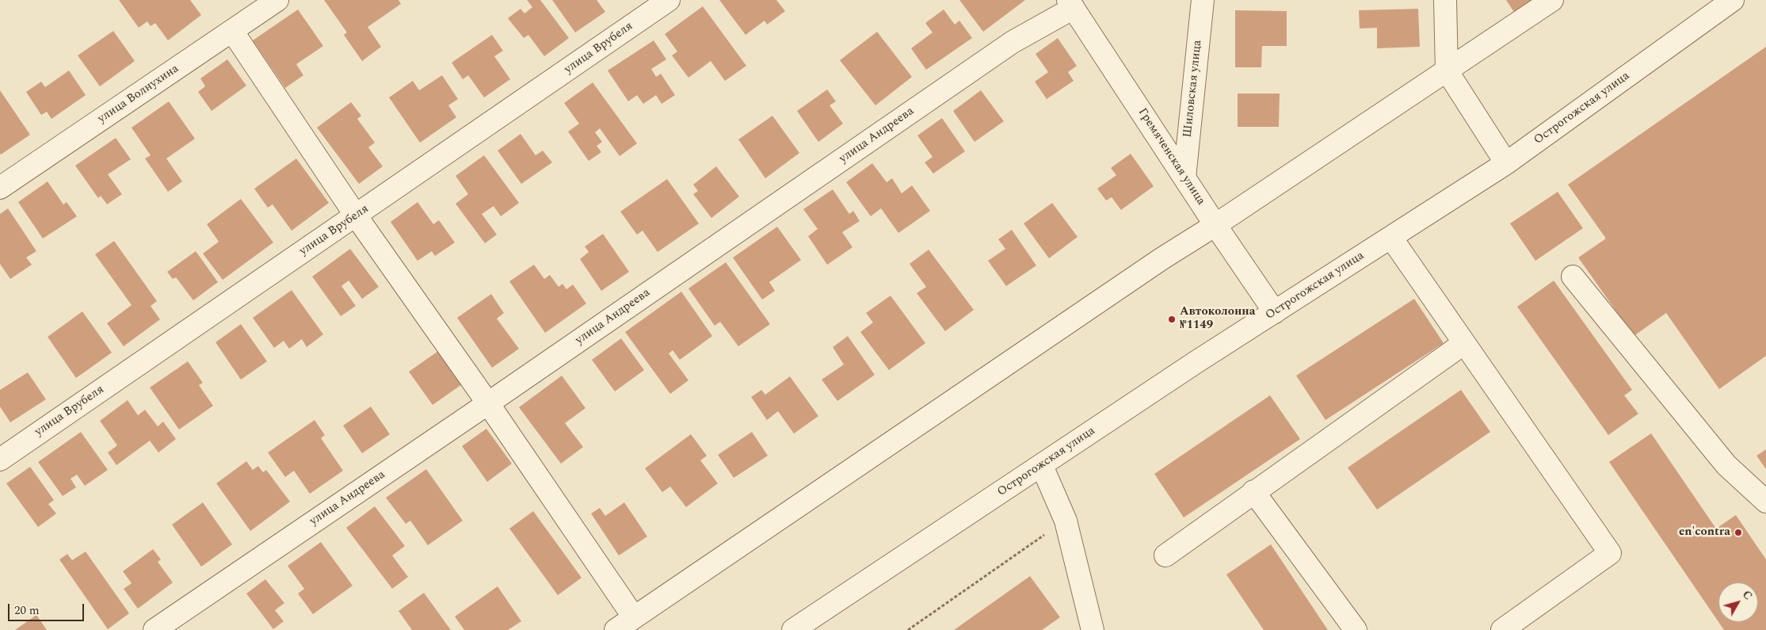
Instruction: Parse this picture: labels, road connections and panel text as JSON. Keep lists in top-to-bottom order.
{
  "streets": {
    "street": [
      "улица Врубеля",
      "Шиловская улица",
      "улица Волнухина",
      "Острогожская улица",
      "улица Андреева",
      "Гремяченская улица"
    ]
  },
  "crossings": [
    ["Шиловская улица", "Гремяченская улица"],
    ["Острогожская улица", "Гремяченская улица"],
    ["улица Андреева", "Гремяченская улица"]
  ],
  "places": ["Автоколонна №1149", "en'contra"],
  "scale_bar": "20 m",
  "north": "top right"
}
